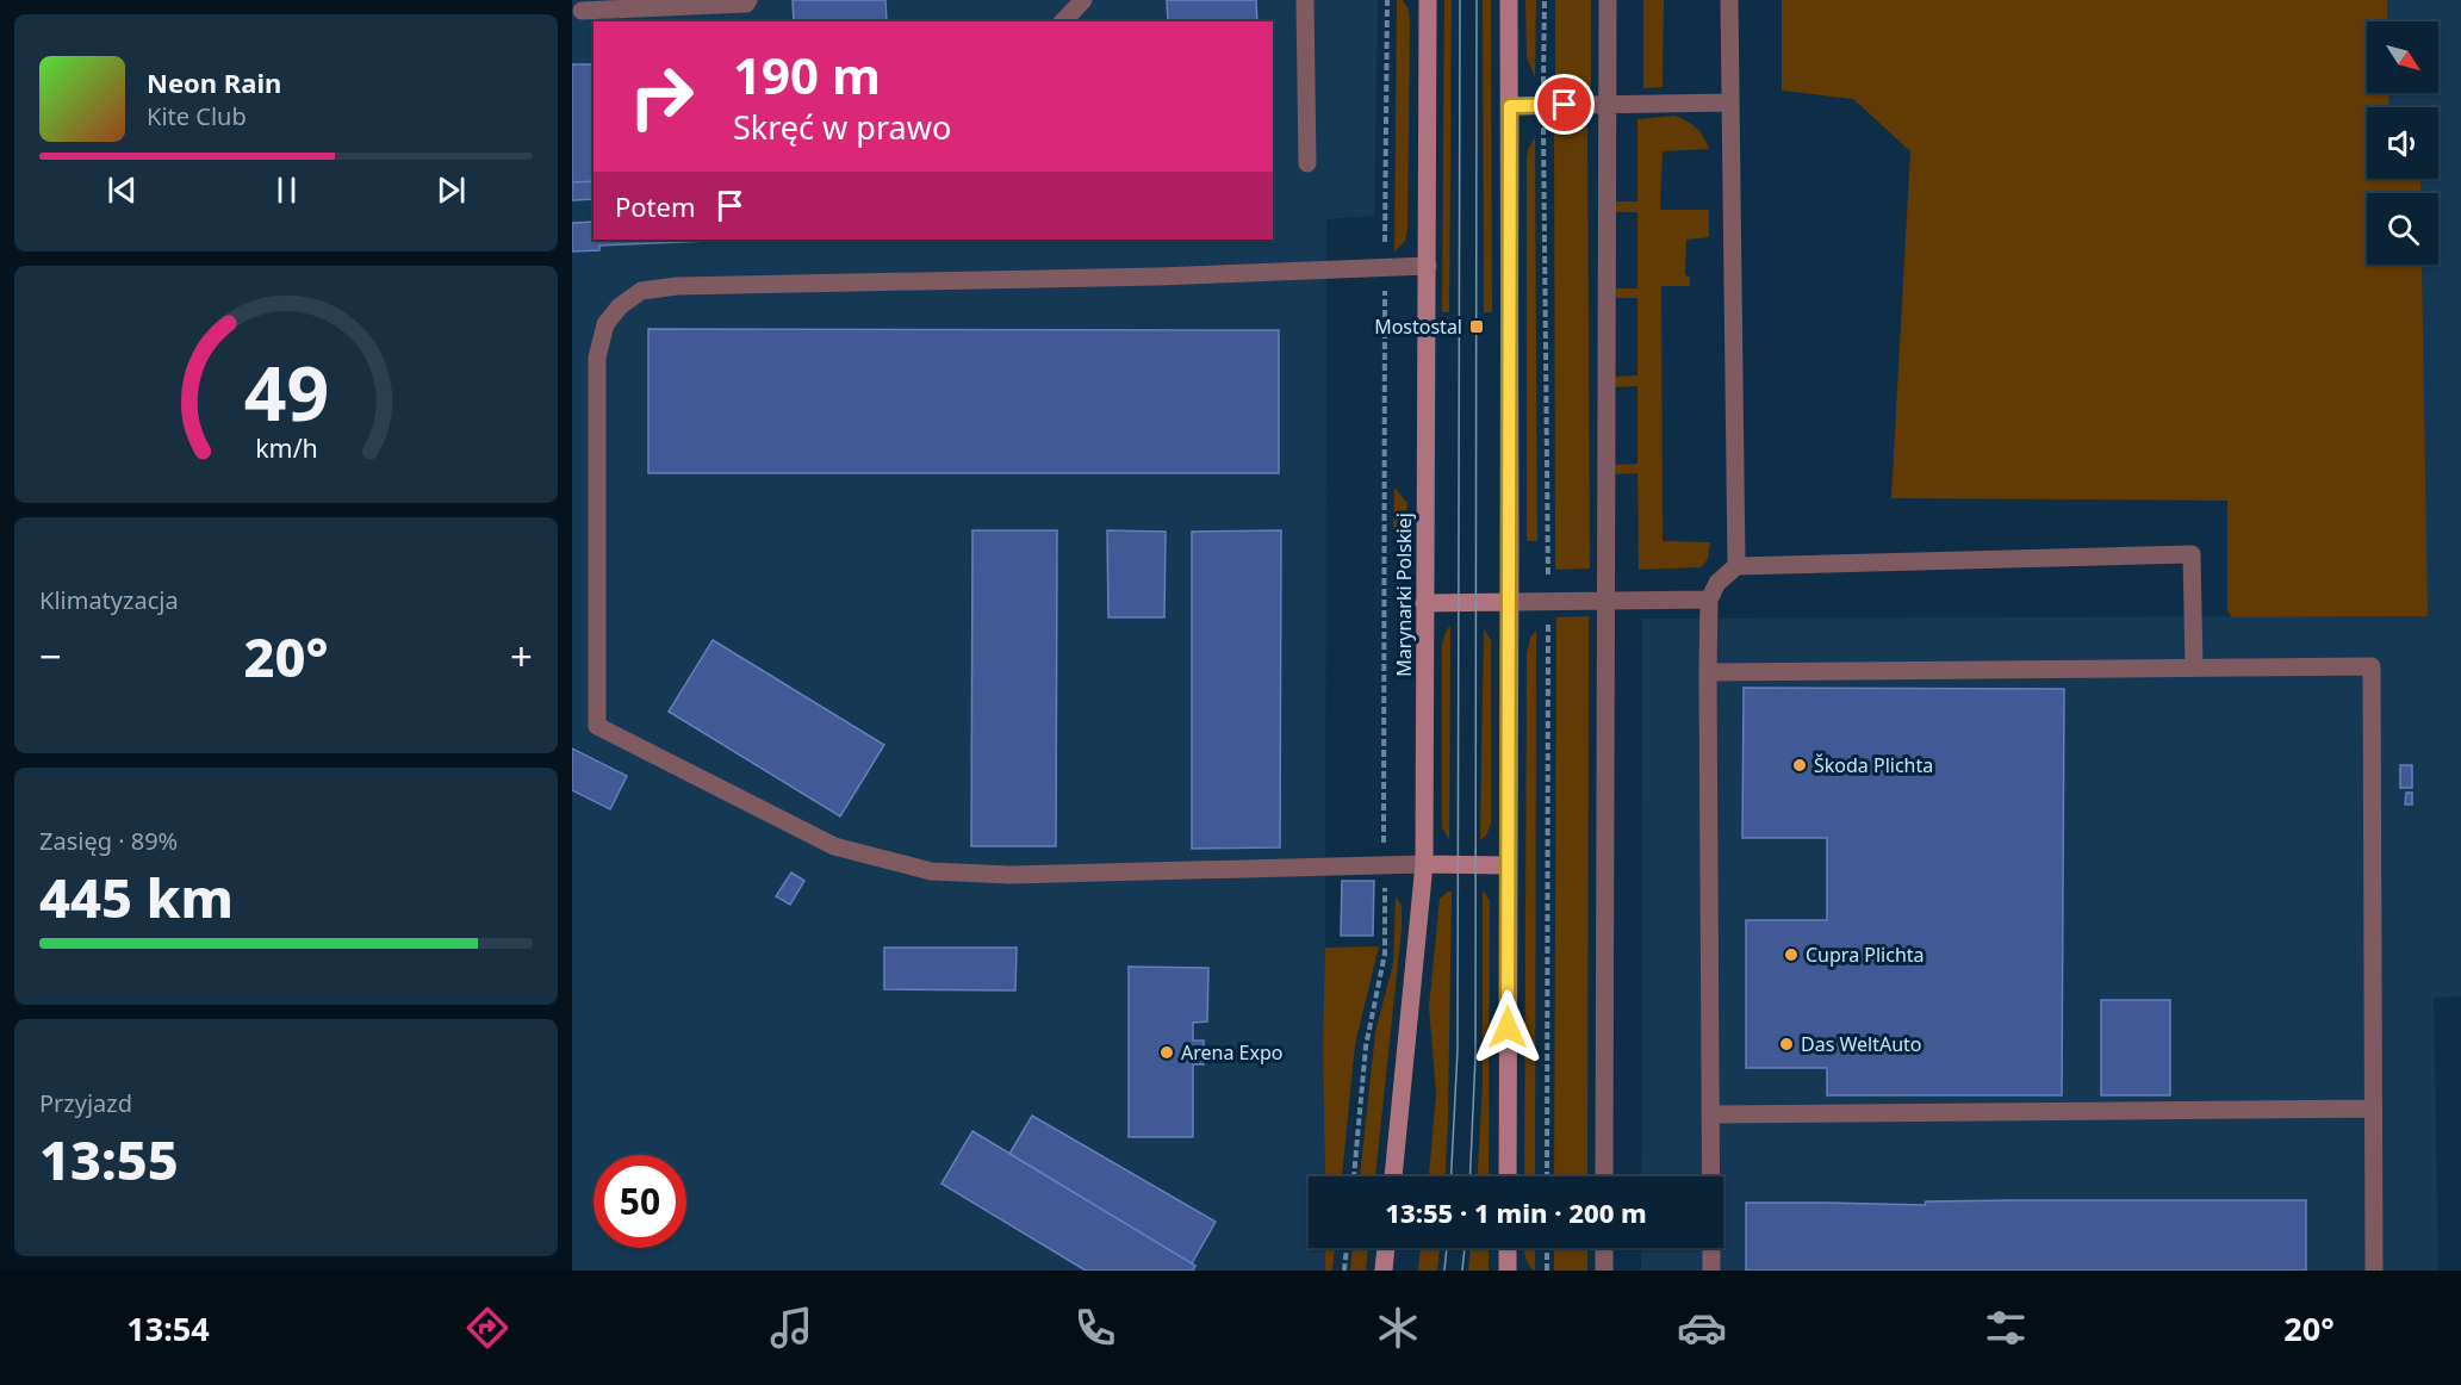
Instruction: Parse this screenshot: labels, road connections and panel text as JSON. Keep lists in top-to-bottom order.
{
  "streets": {
    "main road": ["Marynarki Polskiej"]
  },
  "places": {
    "transit": ["Mostostal"],
    "other": [
      "Škoda Plichta",
      "Cupra Plichta",
      "Das WeltAuto",
      "Arena Expo"
    ]
  },
  "north": "bottom right",
  "page": {
    "turn": ["190 m", "Skręć w prawo"],
    "song": ["Neon Rain", "Kite Club"],
    "then": "Potem",
    "tile": [
      "Klimatyzacja",
      ["Zasięg · 89%", "445 km"],
      ["Przyjazd", "13:55"]
    ],
    "heat": ["−", "20°", "+"],
    "limit": "50",
    "trip": "13:55 · 1 min · 200 m",
    "tabs": ["13:54", "20°"],
    "gauge": ["49", "km/h"]
  }
}
